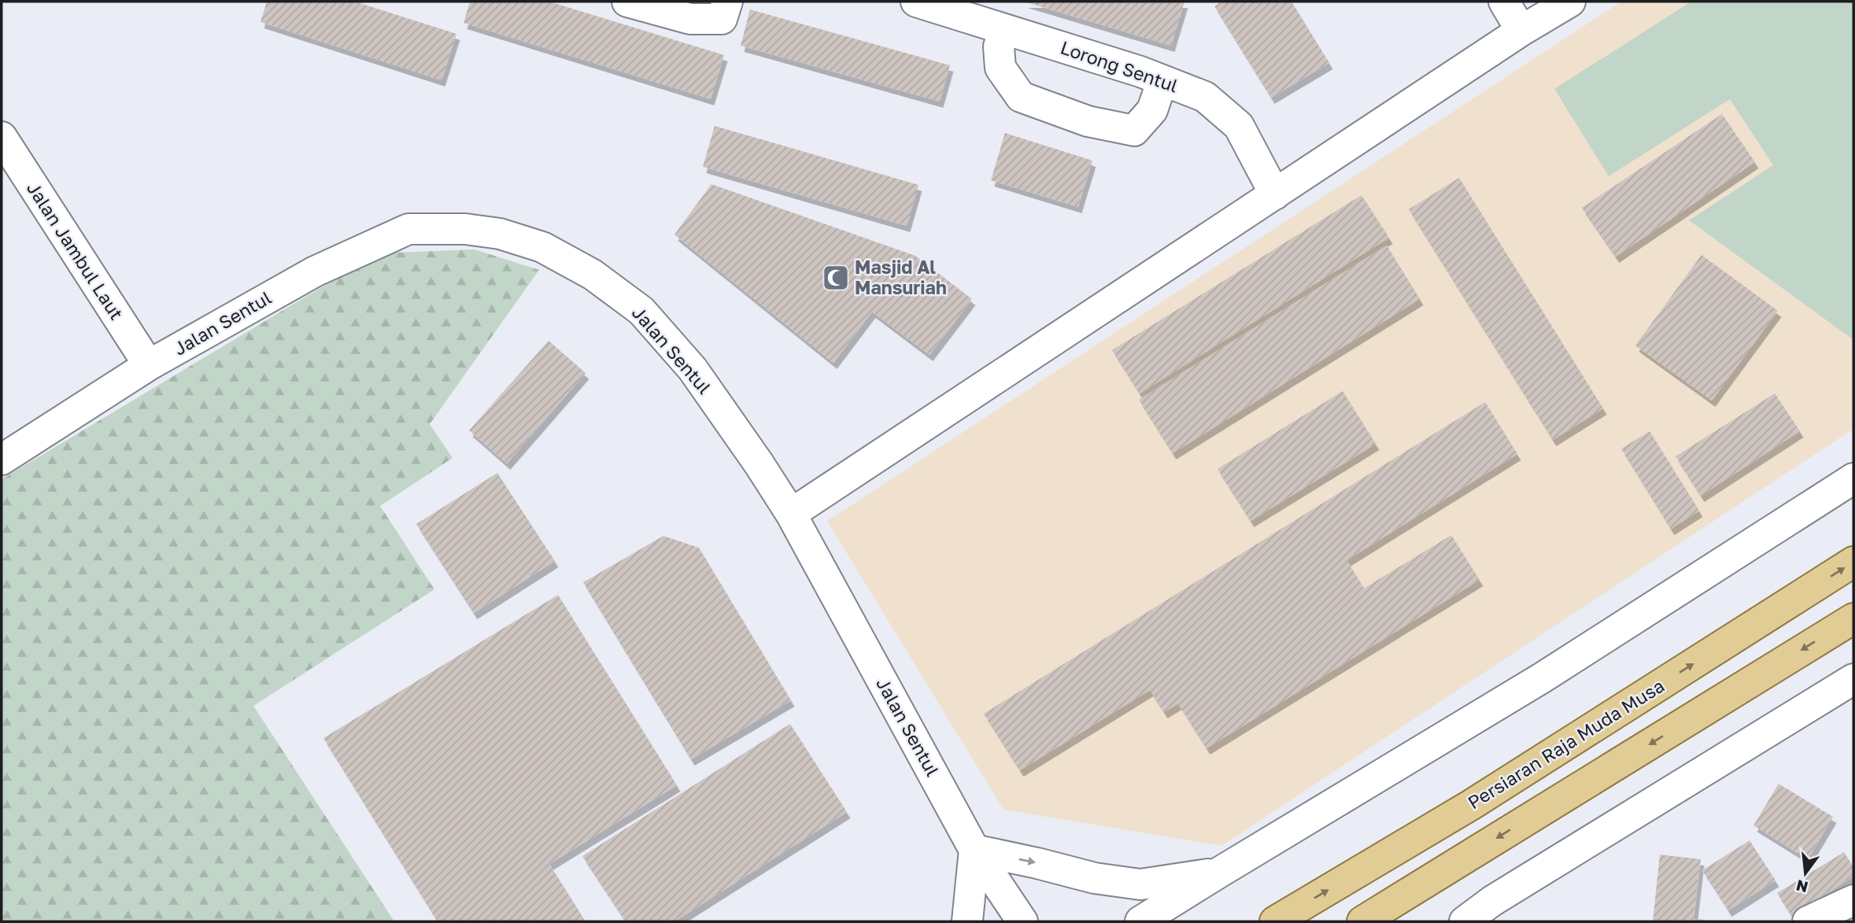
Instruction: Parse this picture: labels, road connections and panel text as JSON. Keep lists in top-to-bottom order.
{
  "streets": {
    "main road": ["Persiaran Raja Muda Musa"],
    "street": ["Lorong Sentul", "Jalan Jambul Laut", "Jalan Sentul"]
  },
  "crossings": [
    ["Jalan Jambul Laut", "Jalan Sentul"]
  ],
  "places": {
    "mosque": ["Masjid Al Mansuriah"]
  },
  "north": "bottom"
}
